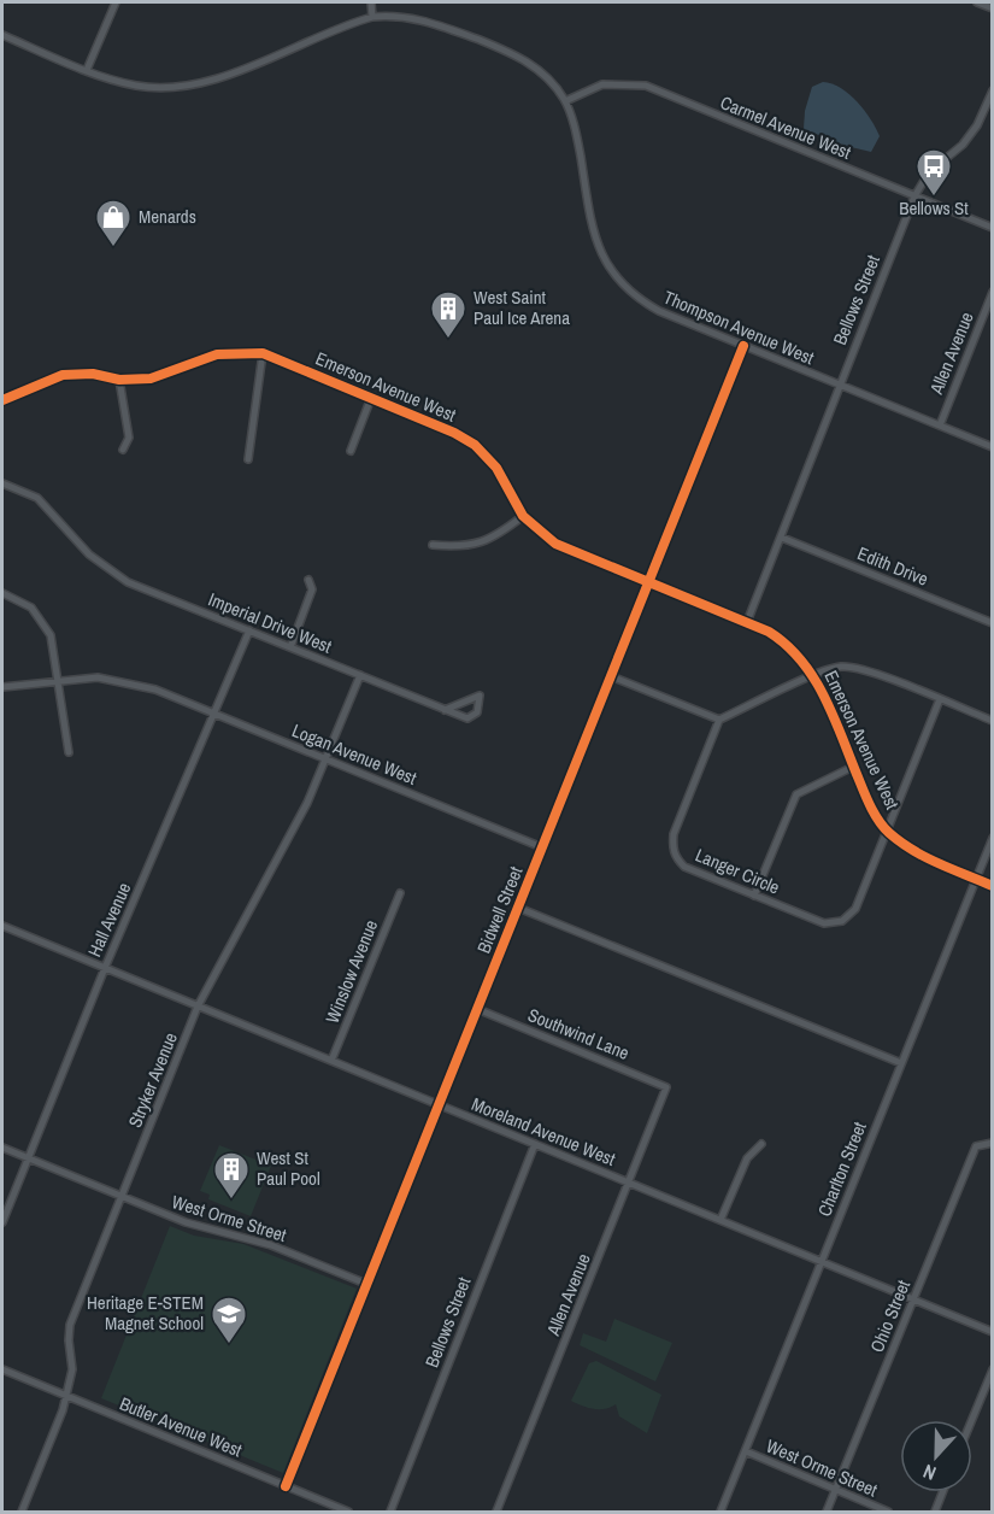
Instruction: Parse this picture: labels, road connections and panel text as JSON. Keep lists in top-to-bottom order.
{
  "streets": {
    "street": [
      "Carmel Avenue West",
      "Bellows Street",
      "Thompson Avenue West",
      "Allen Avenue",
      "Emerson Avenue West",
      "Edith Drive",
      "Imperial Drive West",
      "Logan Avenue West",
      "Langer Circle",
      "Bidwell Street",
      "Hall Avenue",
      "Winslow Avenue",
      "Southwind Lane",
      "Stryker Avenue",
      "Moreland Avenue West",
      "Charlton Street",
      "West Orme Street",
      "Ohio Street",
      "Butler Avenue West"
    ]
  },
  "crossings": [
    ["Carmel Avenue West", "Bellows Street"],
    ["Carmel Avenue West", "Thompson Avenue West"],
    ["Bellows Street", "Thompson Avenue West"],
    ["Bellows Street", "Emerson Avenue West"],
    ["Bellows Street", "Edith Drive"],
    ["Bellows Street", "Moreland Avenue West"],
    ["Thompson Avenue West", "Allen Avenue"],
    ["Thompson Avenue West", "Bidwell Street"],
    ["Allen Avenue", "Southwind Lane"],
    ["Allen Avenue", "Moreland Avenue West"],
    ["Emerson Avenue West", "Langer Circle"],
    ["Emerson Avenue West", "Bidwell Street"],
    ["Emerson Avenue West", "Charlton Street"],
    ["Imperial Drive West", "Hall Avenue"],
    ["Imperial Drive West", "Stryker Avenue"],
    ["Logan Avenue West", "Bidwell Street"],
    ["Logan Avenue West", "Hall Avenue"],
    ["Logan Avenue West", "Stryker Avenue"],
    ["Bidwell Street", "Southwind Lane"],
    ["Bidwell Street", "Moreland Avenue West"],
    ["Bidwell Street", "West Orme Street"],
    ["Bidwell Street", "Butler Avenue West"],
    ["Hall Avenue", "Moreland Avenue West"],
    ["Hall Avenue", "West Orme Street"],
    ["Winslow Avenue", "Moreland Avenue West"],
    ["Stryker Avenue", "Moreland Avenue West"],
    ["Stryker Avenue", "West Orme Street"],
    ["Stryker Avenue", "Butler Avenue West"],
    ["Moreland Avenue West", "Charlton Street"],
    ["Moreland Avenue West", "Ohio Street"],
    ["Charlton Street", "West Orme Street"],
    ["West Orme Street", "Ohio Street"]
  ],
  "places": {
    "bus stop": ["Bellows St"],
    "shop": ["Menards"],
    "building": ["West Saint Paul Ice Arena", "West St Paul Pool"],
    "school or university": ["Heritage E-STEM Magnet School"]
  },
  "north": "bottom"
}
